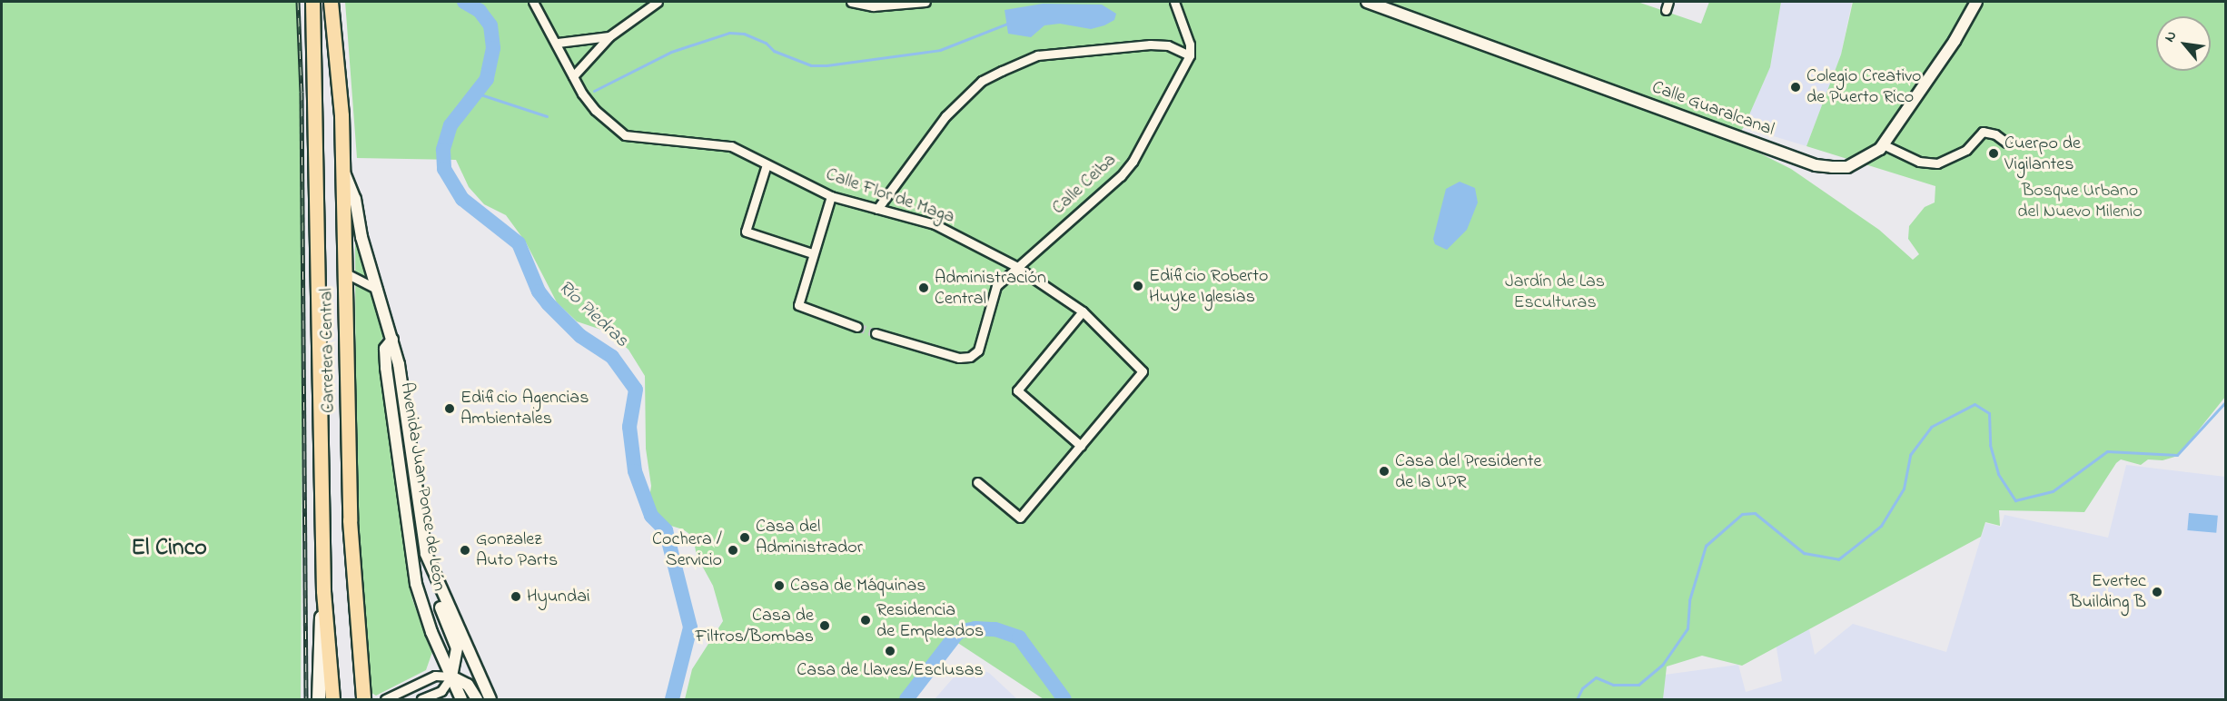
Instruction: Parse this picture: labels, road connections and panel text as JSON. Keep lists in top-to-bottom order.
{
  "streets": {
    "highway": ["Carretera Central"],
    "street": [
      "Calle Guaralcanal",
      "Calle Ceiba",
      "Calle Flor de Maga",
      "Avenida Juan Ponce de León"
    ]
  },
  "crossings": [
    ["Calle Ceiba", "Calle Flor de Maga"],
    ["Carretera Central", "Avenida Juan Ponce de León"]
  ],
  "districts": ["El Cinco"],
  "water": ["Río Piedras"],
  "parks": ["Bosque Urbano del Nuevo Milenio", "Jardín de Las Esculturas"],
  "places": [
    "Colegio Creativo de Puerto Rico",
    "Cuerpo de Vigilantes",
    "Edificio Roberto Huyke Iglesias",
    "Administración Central",
    "Edificio Agencias Ambientales",
    "Casa del Presidente de la UPR",
    "Casa del Administrador",
    "Gonzalez Auto Parts",
    "Cochera / Servicio",
    "Casa de Máquinas",
    "Evertec Building B",
    "Hyundai",
    "Residencia de Empleados",
    "Casa de Filtros/Bombas",
    "Casa de Llaves/Esclusas"
  ],
  "north": "top left"
}
